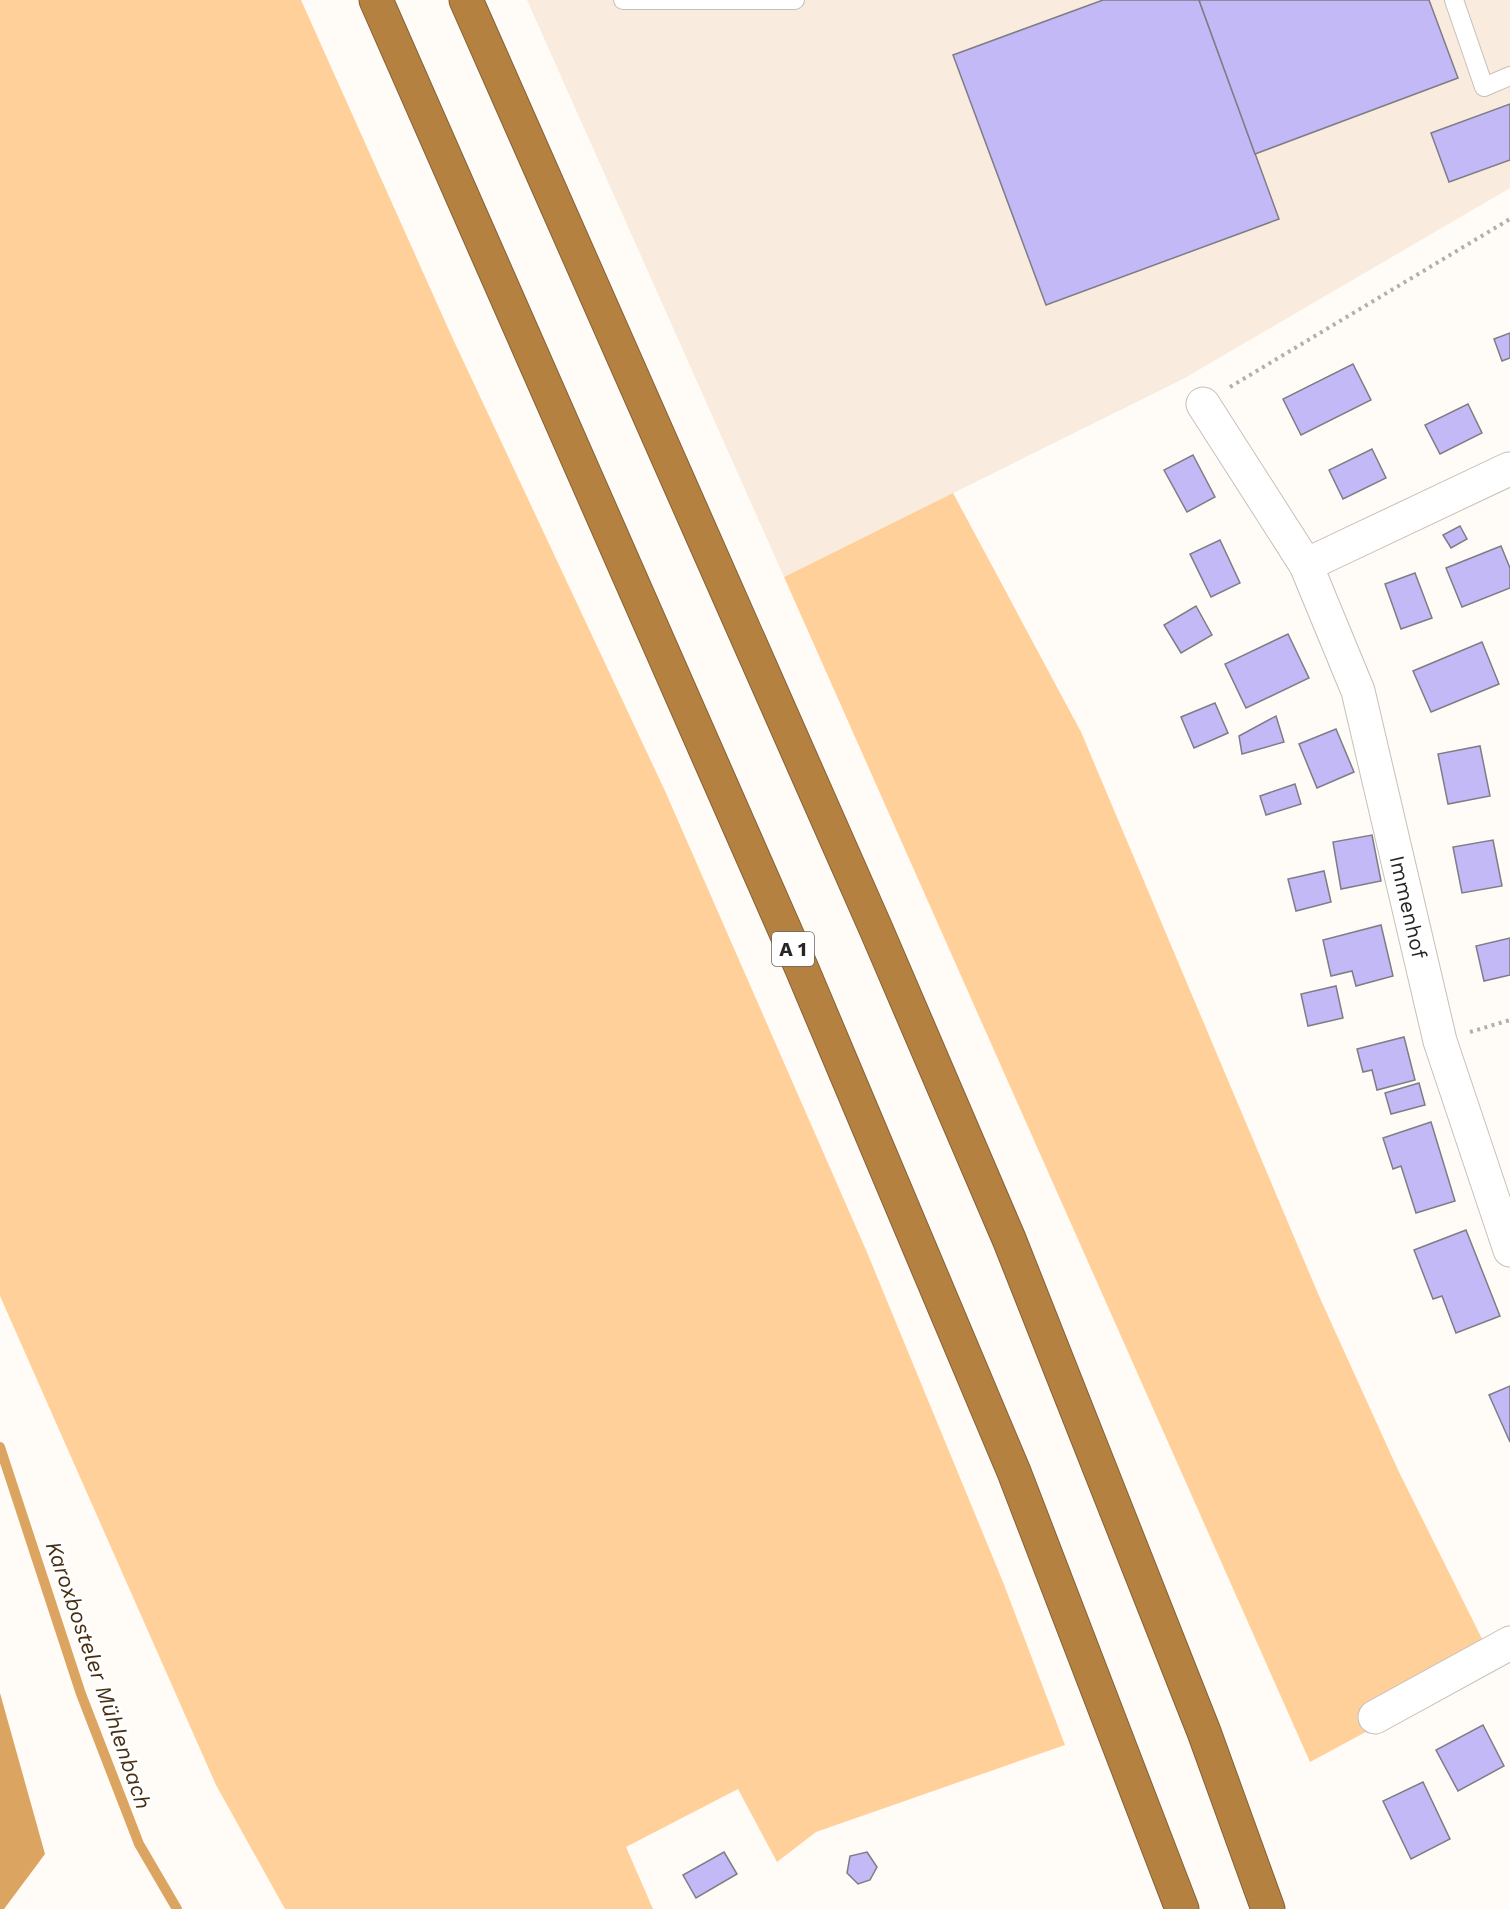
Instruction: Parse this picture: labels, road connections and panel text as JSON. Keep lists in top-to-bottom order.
{
  "streets": {
    "highway": ["A 1"],
    "street": ["Immenhof"]
  },
  "water": ["Karoxbosteler Mühlenbach"]
}
